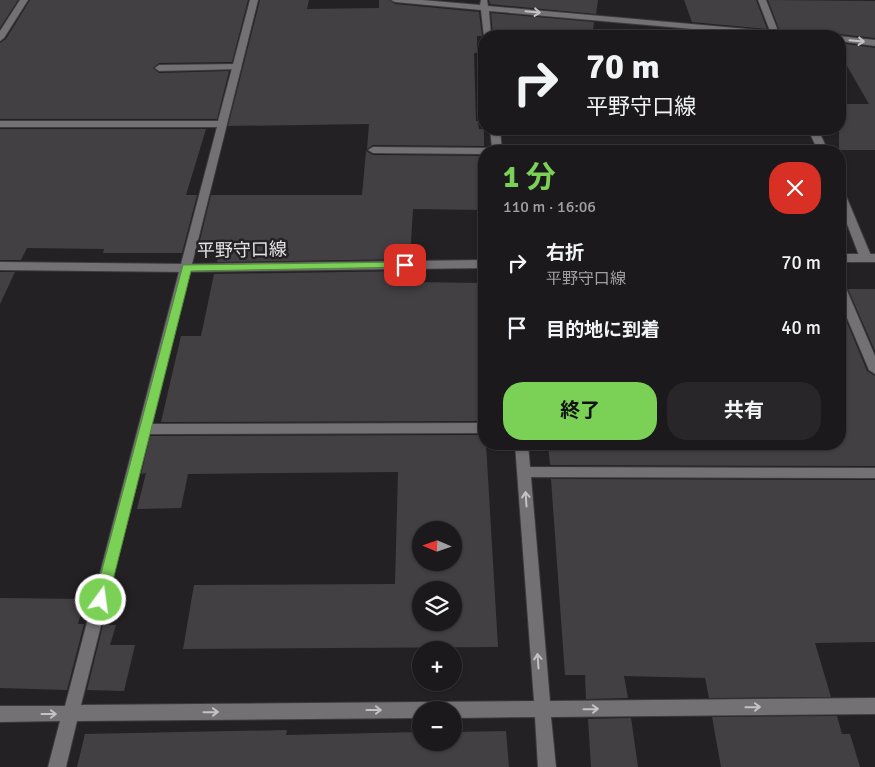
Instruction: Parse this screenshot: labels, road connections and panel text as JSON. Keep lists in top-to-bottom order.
{
  "streets": {
    "street": ["平野守口線"]
  },
  "north": "left",
  "page": {
    "turn": ["70 m", "平野守口線"],
    "heading": ["1 分", "110 m · 16:06"],
    "list": [
      {
        "name": "右折",
        "note": "平野守口線",
        "value": "70 m"
      },
      {
        "name": "目的地に到着",
        "value": "40 m"
      }
    ],
    "buttons": ["終了", "共有"],
    "map_buttons": ["+", "−"]
  }
}
